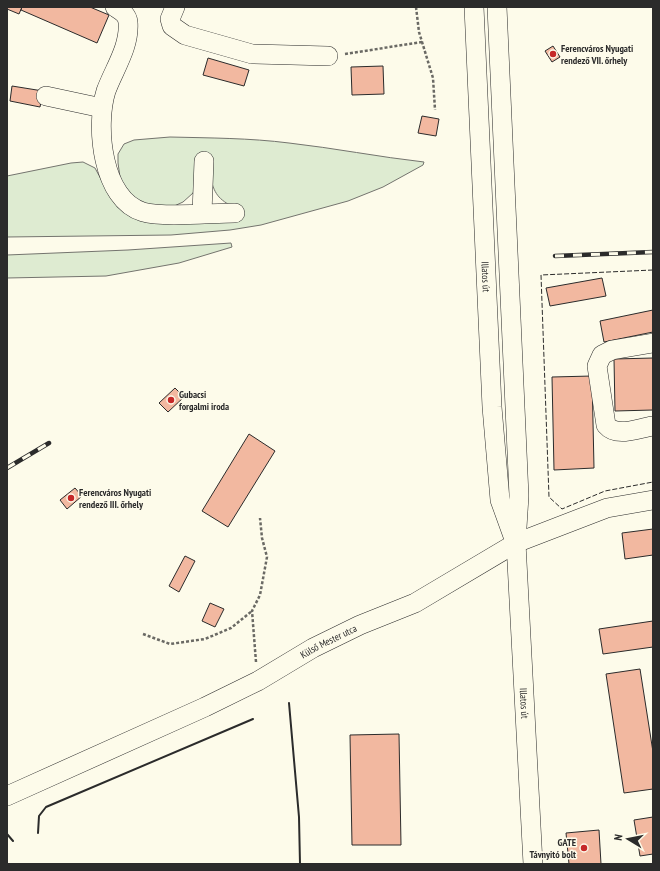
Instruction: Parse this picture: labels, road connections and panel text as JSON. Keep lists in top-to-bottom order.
{
  "streets": {
    "street": ["Illatos út", "Külső Mester utca"]
  },
  "crossings": [
    ["Illatos út", "Külső Mester utca"]
  ],
  "places": [
    "Ferencváros Nyugati rendező VII. őrhely",
    "Gubacsi forgalmi iroda",
    "Ferencváros Nyugati rendező III. őrhely",
    "GATE Távnyitó bolt"
  ],
  "north": "left"
}
